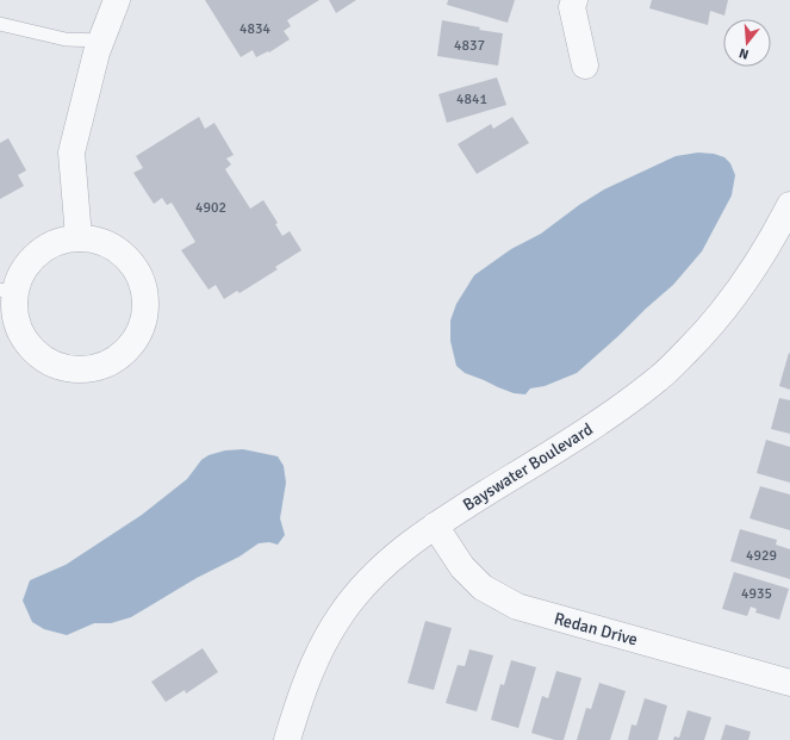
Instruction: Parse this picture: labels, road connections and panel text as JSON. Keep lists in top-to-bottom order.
{
  "streets": {
    "street": ["Bayswater Boulevard", "Redan Drive"]
  },
  "crossings": [
    ["Bayswater Boulevard", "Redan Drive"]
  ],
  "house_numbers": [
    "4834",
    "4837",
    "4841",
    "4902",
    "4929",
    "4935"
  ],
  "north": "bottom"
}
